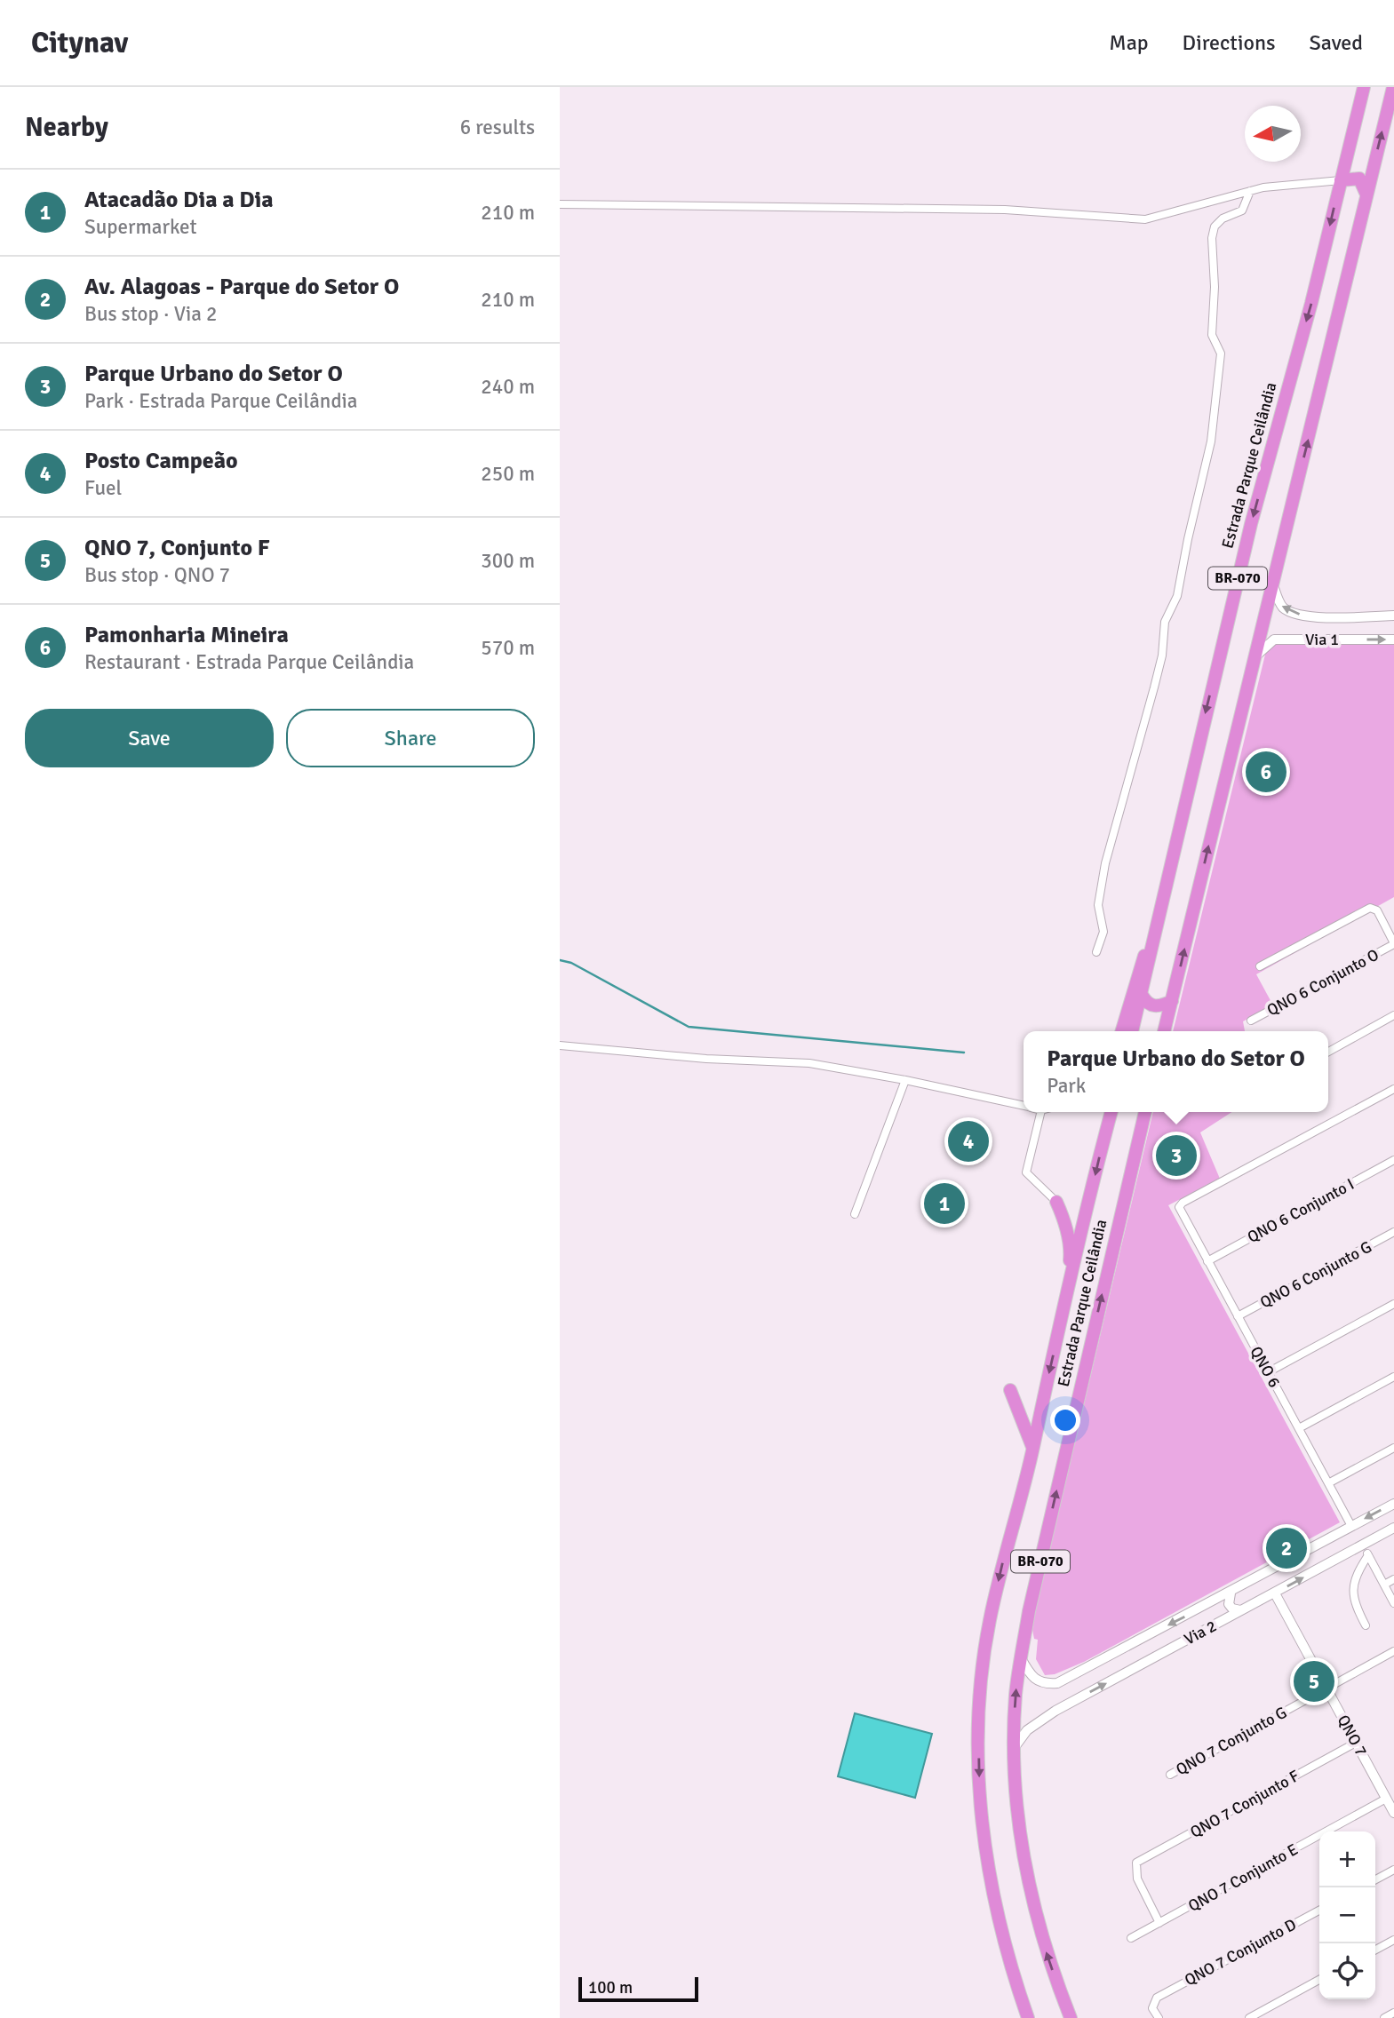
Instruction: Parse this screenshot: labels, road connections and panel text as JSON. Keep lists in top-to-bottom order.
{
  "streets": {
    "highway": ["Estrada Parque Ceilândia", "BR-070"],
    "main road": ["Via 1", "Via 2", "QNO 7"],
    "street": [
      "QNO 6 Conjunto O",
      "QNO 6 Conjunto I",
      "QNO 6 Conjunto G",
      "QNO 6",
      "QNO 7 Conjunto G",
      "QNO 7 Conjunto F",
      "QNO 7 Conjunto E",
      "QNO 7 Conjunto D"
    ]
  },
  "crossings": [
    ["Estrada Parque Ceilândia", "Via 2"],
    ["BR-070", "Via 1"],
    ["QNO 6 Conjunto I", "QNO 6"],
    ["QNO 6 Conjunto G", "QNO 6"],
    ["QNO 6", "Via 2"],
    ["Via 2", "QNO 7"],
    ["QNO 7", "QNO 7 Conjunto G"],
    ["QNO 7", "QNO 7 Conjunto F"],
    ["QNO 7", "QNO 7 Conjunto E"],
    ["QNO 7 Conjunto F", "QNO 7 Conjunto E"]
  ],
  "scale_bar": "100 m",
  "north": "left",
  "page": {
    "header": "Citynav",
    "nav": ["Map", "Directions", "Saved"],
    "heading": ["Nearby", "6 results"],
    "list": [
      {
        "mark": "1",
        "name": "Atacadão Dia a Dia",
        "note": "Supermarket",
        "value": "210 m"
      },
      {
        "mark": "2",
        "name": "Av. Alagoas - Parque do Setor O",
        "note": "Bus stop · Via 2",
        "value": "210 m"
      },
      {
        "mark": "3",
        "name": "Parque Urbano do Setor O",
        "note": "Park · Estrada Parque Ceilândia",
        "value": "240 m"
      },
      {
        "mark": "4",
        "name": "Posto Campeão",
        "note": "Fuel",
        "value": "250 m"
      },
      {
        "mark": "5",
        "name": "QNO 7, Conjunto F",
        "note": "Bus stop · QNO 7",
        "value": "300 m"
      },
      {
        "mark": "6",
        "name": "Pamonharia Mineira",
        "note": "Restaurant · Estrada Parque Ceilândia",
        "value": "570 m"
      }
    ],
    "buttons": ["Save", "Share"],
    "pins": [
      "6",
      "4",
      "3",
      "1",
      "2",
      "5"
    ],
    "popup": ["Parque Urbano do Setor O", "Park"],
    "map_buttons": ["+", "−"],
    "scale": "100 m"
  }
}
